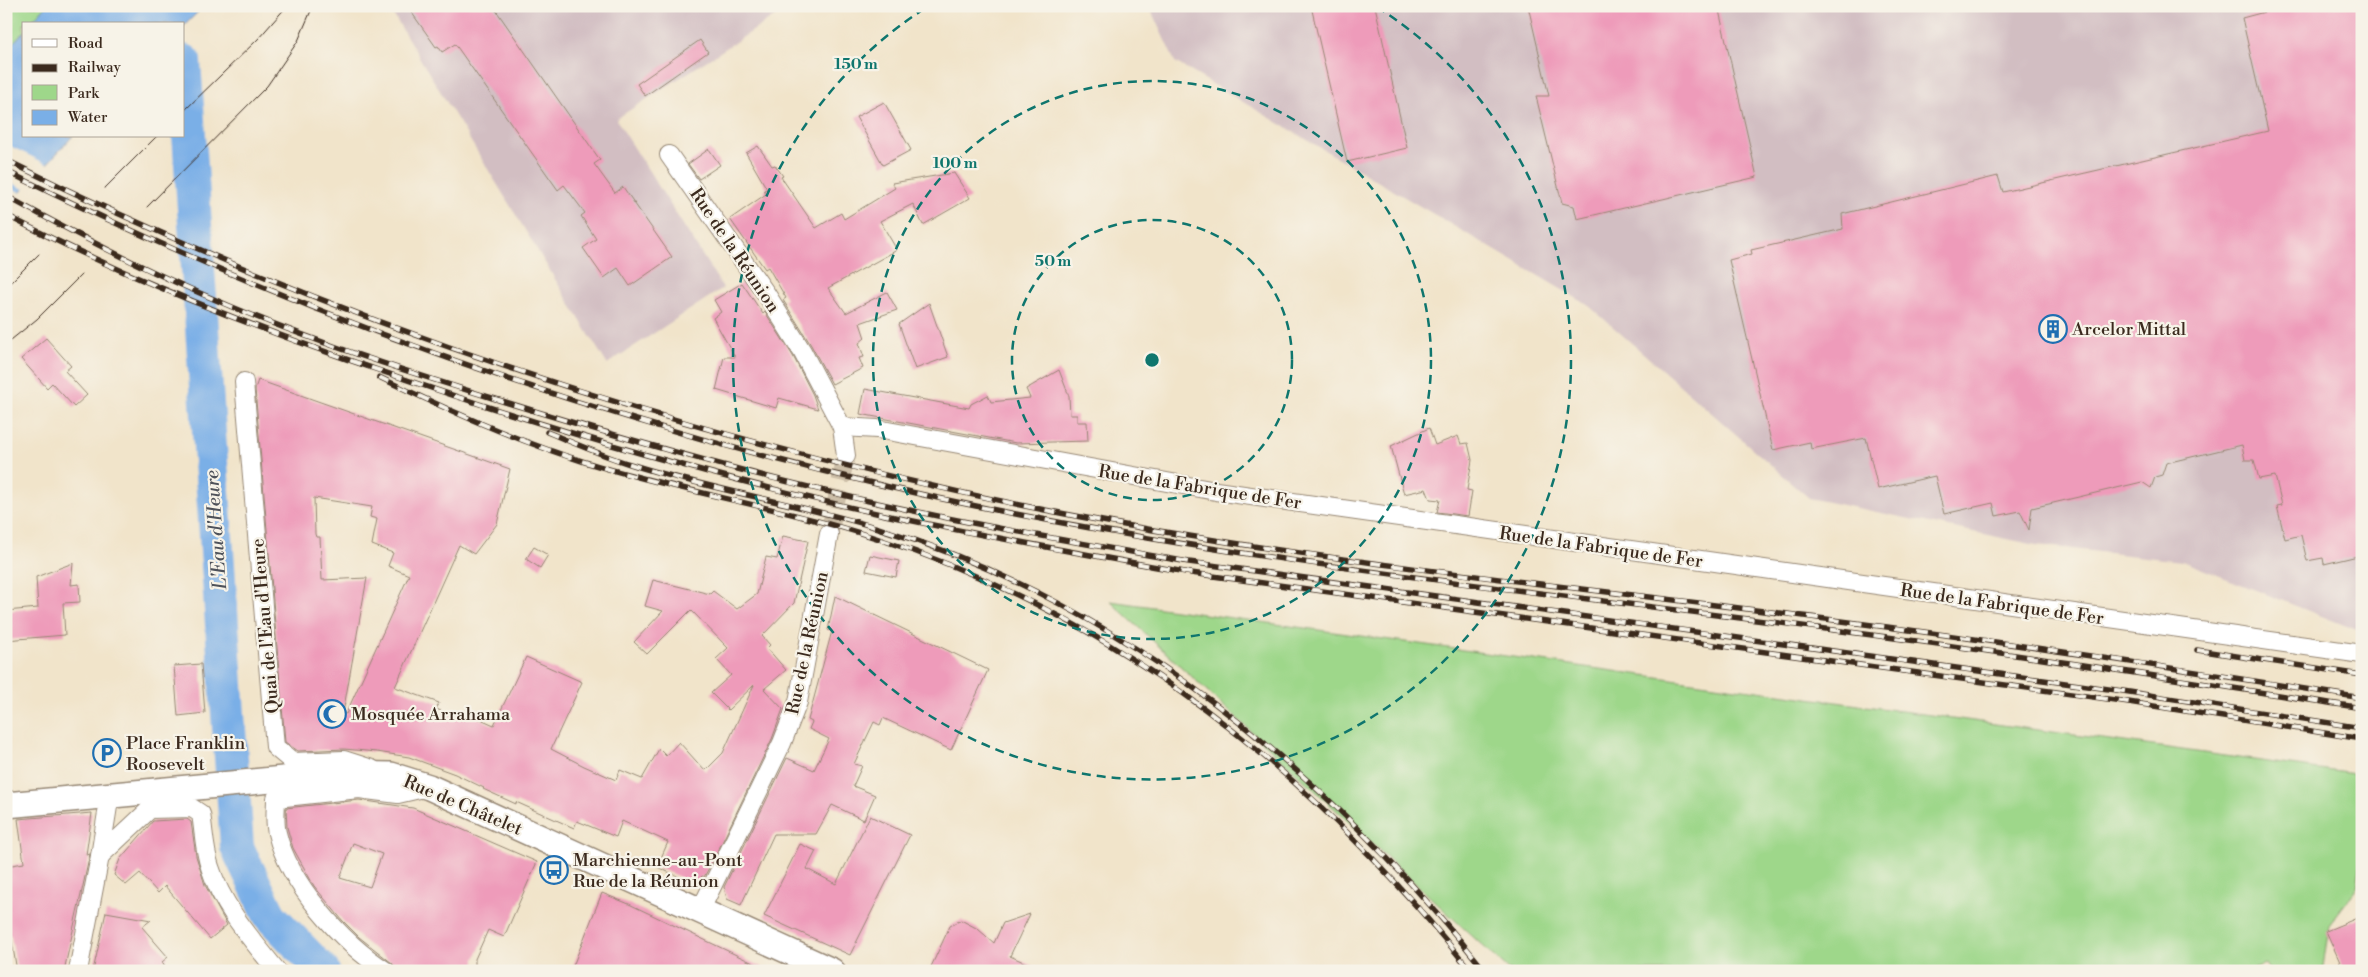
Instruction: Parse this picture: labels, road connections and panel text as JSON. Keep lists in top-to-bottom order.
{
  "streets": {
    "main road": ["Rue de Châtelet"],
    "street": ["Rue de la Réunion", "Rue de la Fabrique de Fer", "Quai de l'Eau d'Heure"]
  },
  "crossings": [
    ["Rue de la Réunion", "Rue de la Fabrique de Fer"],
    ["Rue de la Réunion", "Rue de Châtelet"],
    ["Quai de l'Eau d'Heure", "Rue de Châtelet"]
  ],
  "water": ["L'Eau d'Heure"],
  "places": {
    "building": ["Arcelor Mittal"],
    "mosque": ["Mosquée Arrahama"],
    "parking": ["Place Franklin Roosevelt"],
    "bus stop": ["Marchienne-au-Pont Rue de la Réunion"]
  },
  "legend": [
    "Road",
    "Railway",
    "Park",
    "Water"
  ],
  "rings": ["150 m", "100 m", "50 m"]
}
